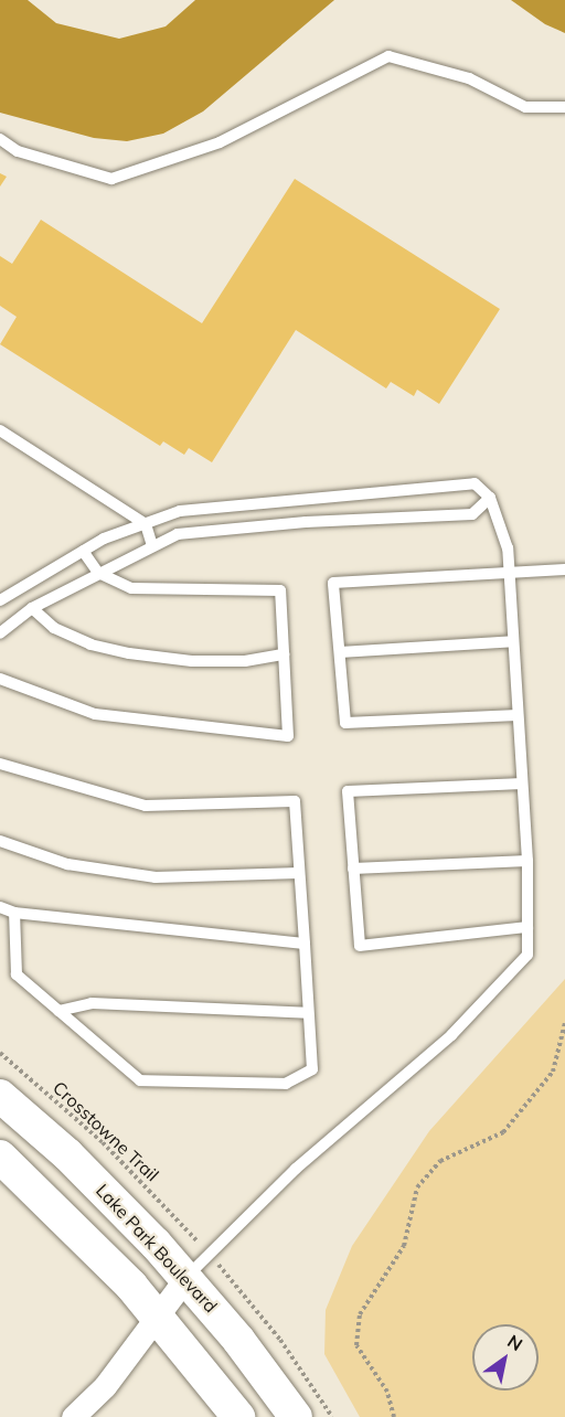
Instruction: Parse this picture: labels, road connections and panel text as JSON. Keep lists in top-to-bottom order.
{
  "streets": {
    "street": ["Lake Park Boulevard"],
    "path": ["Crosstowne Trail"]
  },
  "north": "top right"
}
